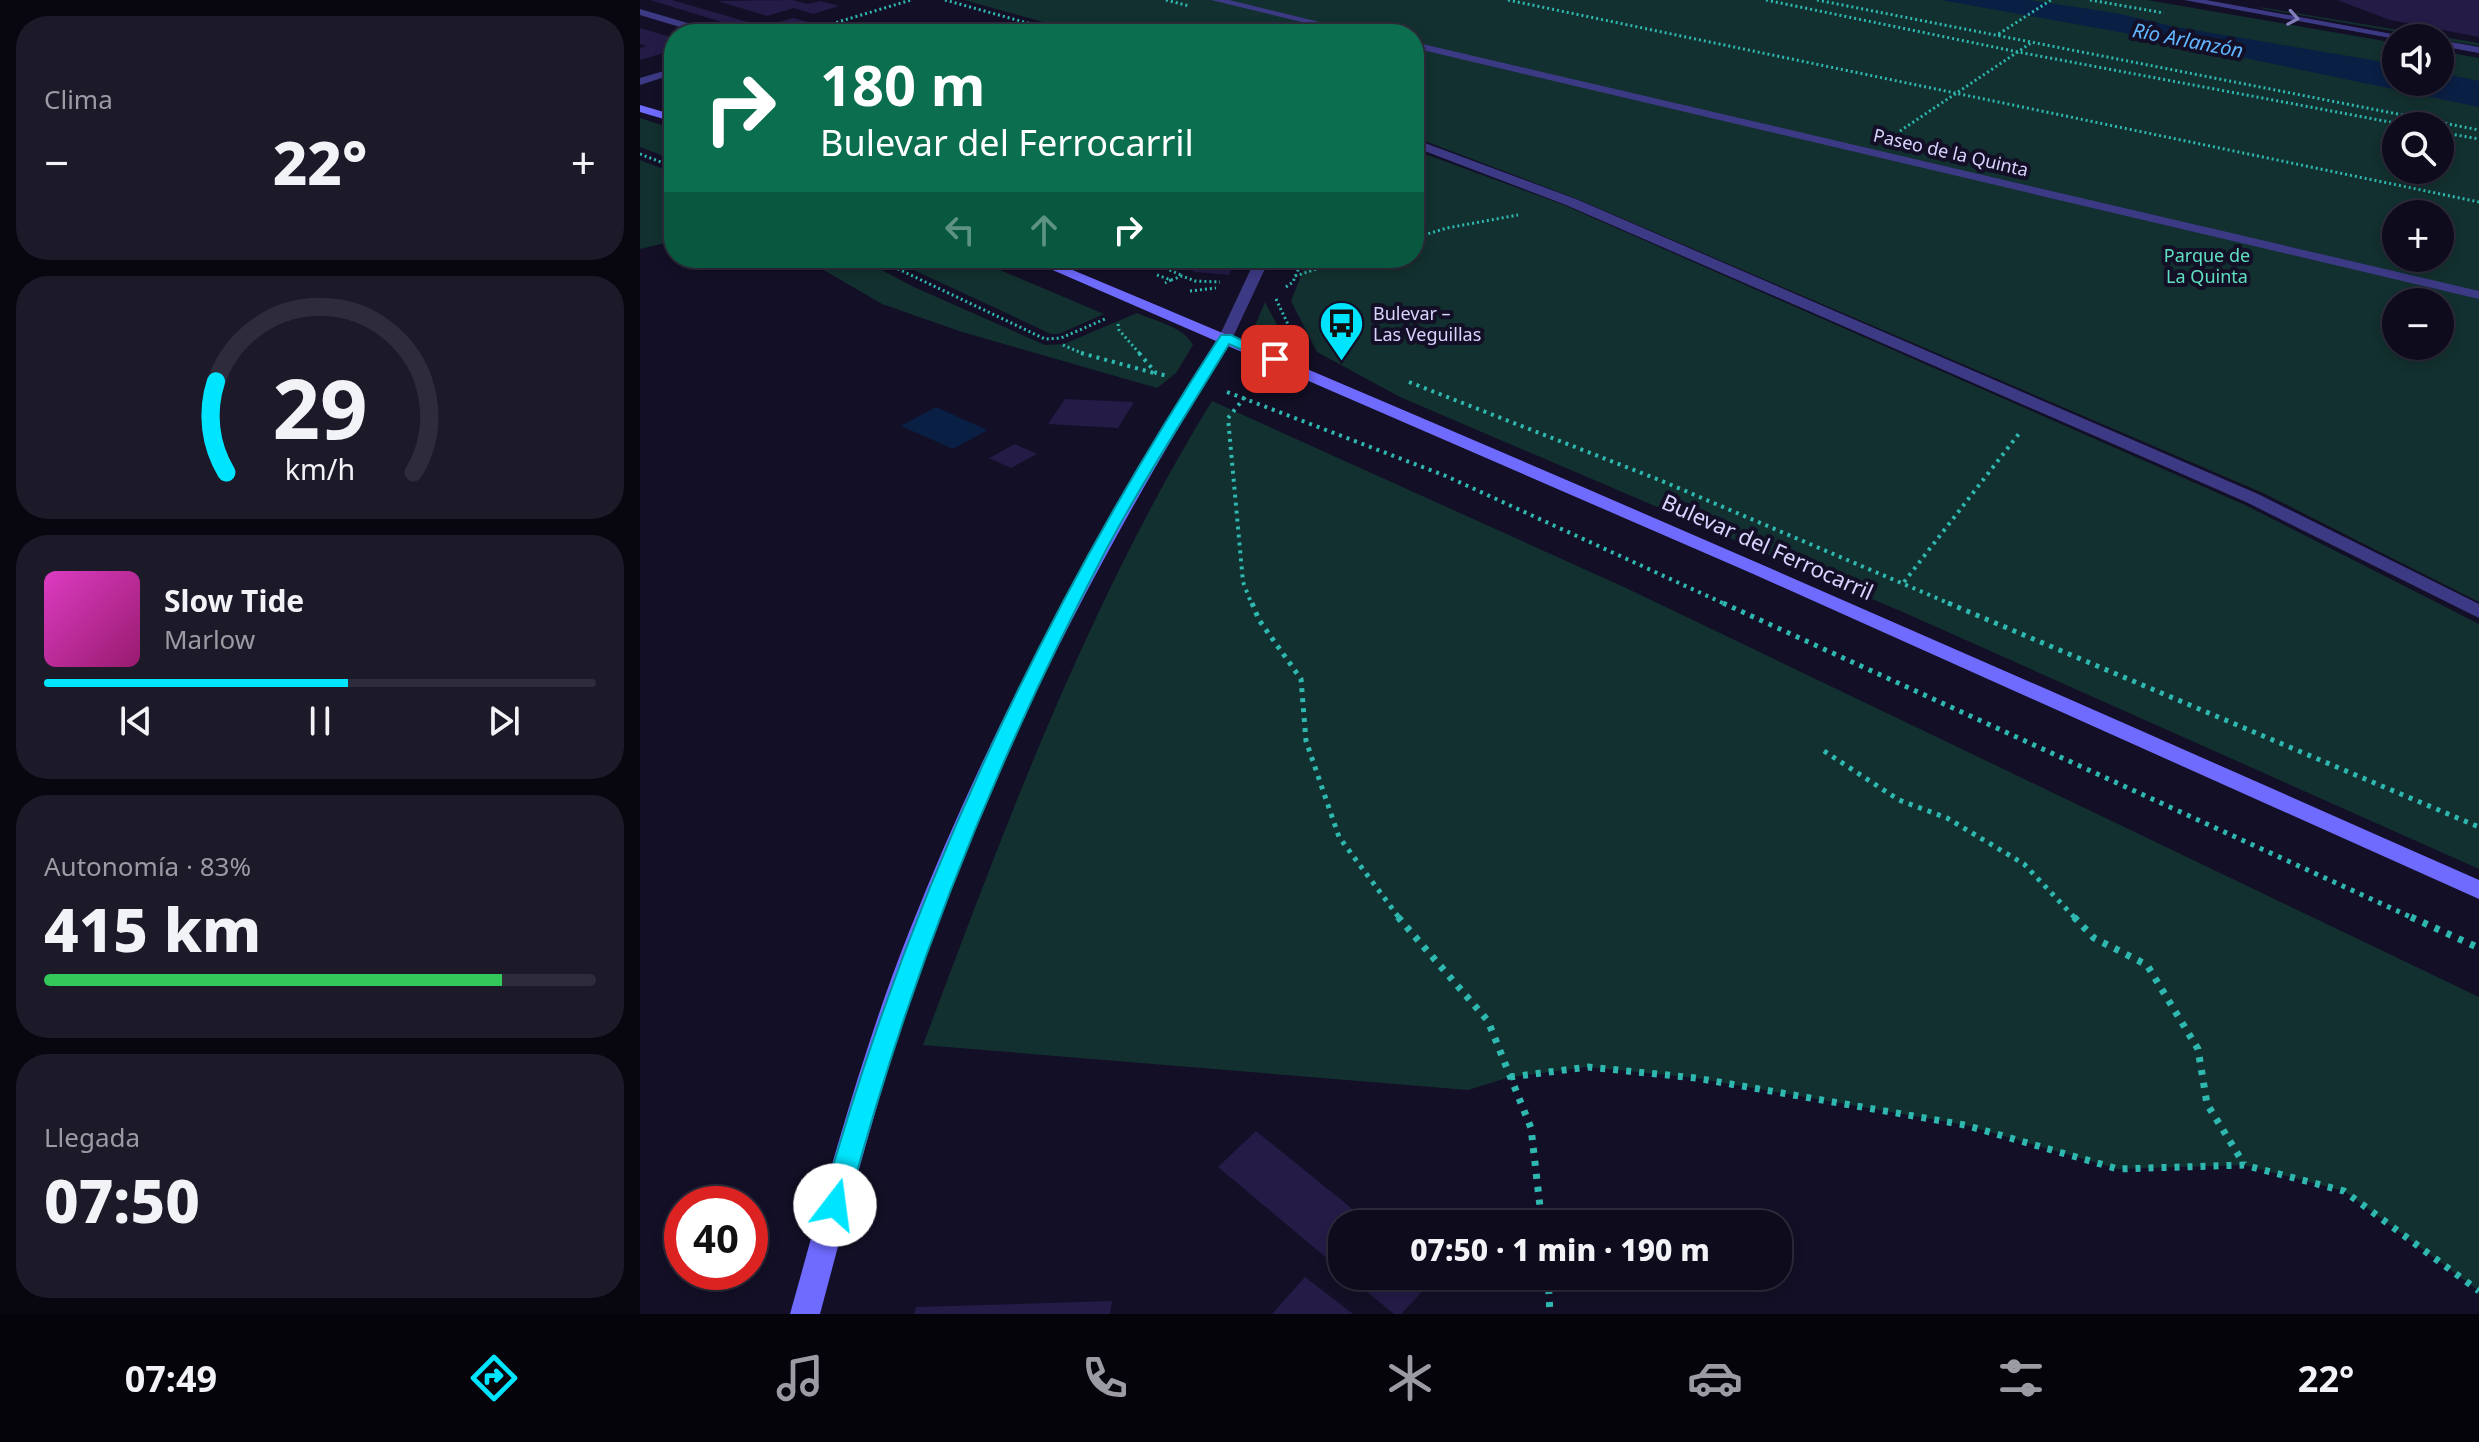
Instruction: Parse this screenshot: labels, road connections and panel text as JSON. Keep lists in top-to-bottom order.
{
  "streets": {
    "main road": ["Bulevar del Ferrocarril"],
    "street": ["Paseo de la Quinta"]
  },
  "water": ["Río Arlanzón"],
  "parks": ["Parque de La Quinta"],
  "places": {
    "bus stop": ["Bulevar – Las Veguillas"]
  },
  "page": {
    "tile": [
      "Clima",
      ["Autonomía · 83%", "415 km"],
      ["Llegada", "07:50"]
    ],
    "map_buttons": ["+", "−"],
    "turn": ["180 m", "Bulevar del Ferrocarril"],
    "heat": ["−", "22°", "+"],
    "song": ["Slow Tide", "Marlow"],
    "limit": "40",
    "trip": "07:50 · 1 min · 190 m",
    "tabs": ["07:49", "22°"],
    "gauge": ["29", "km/h"]
  }
}
